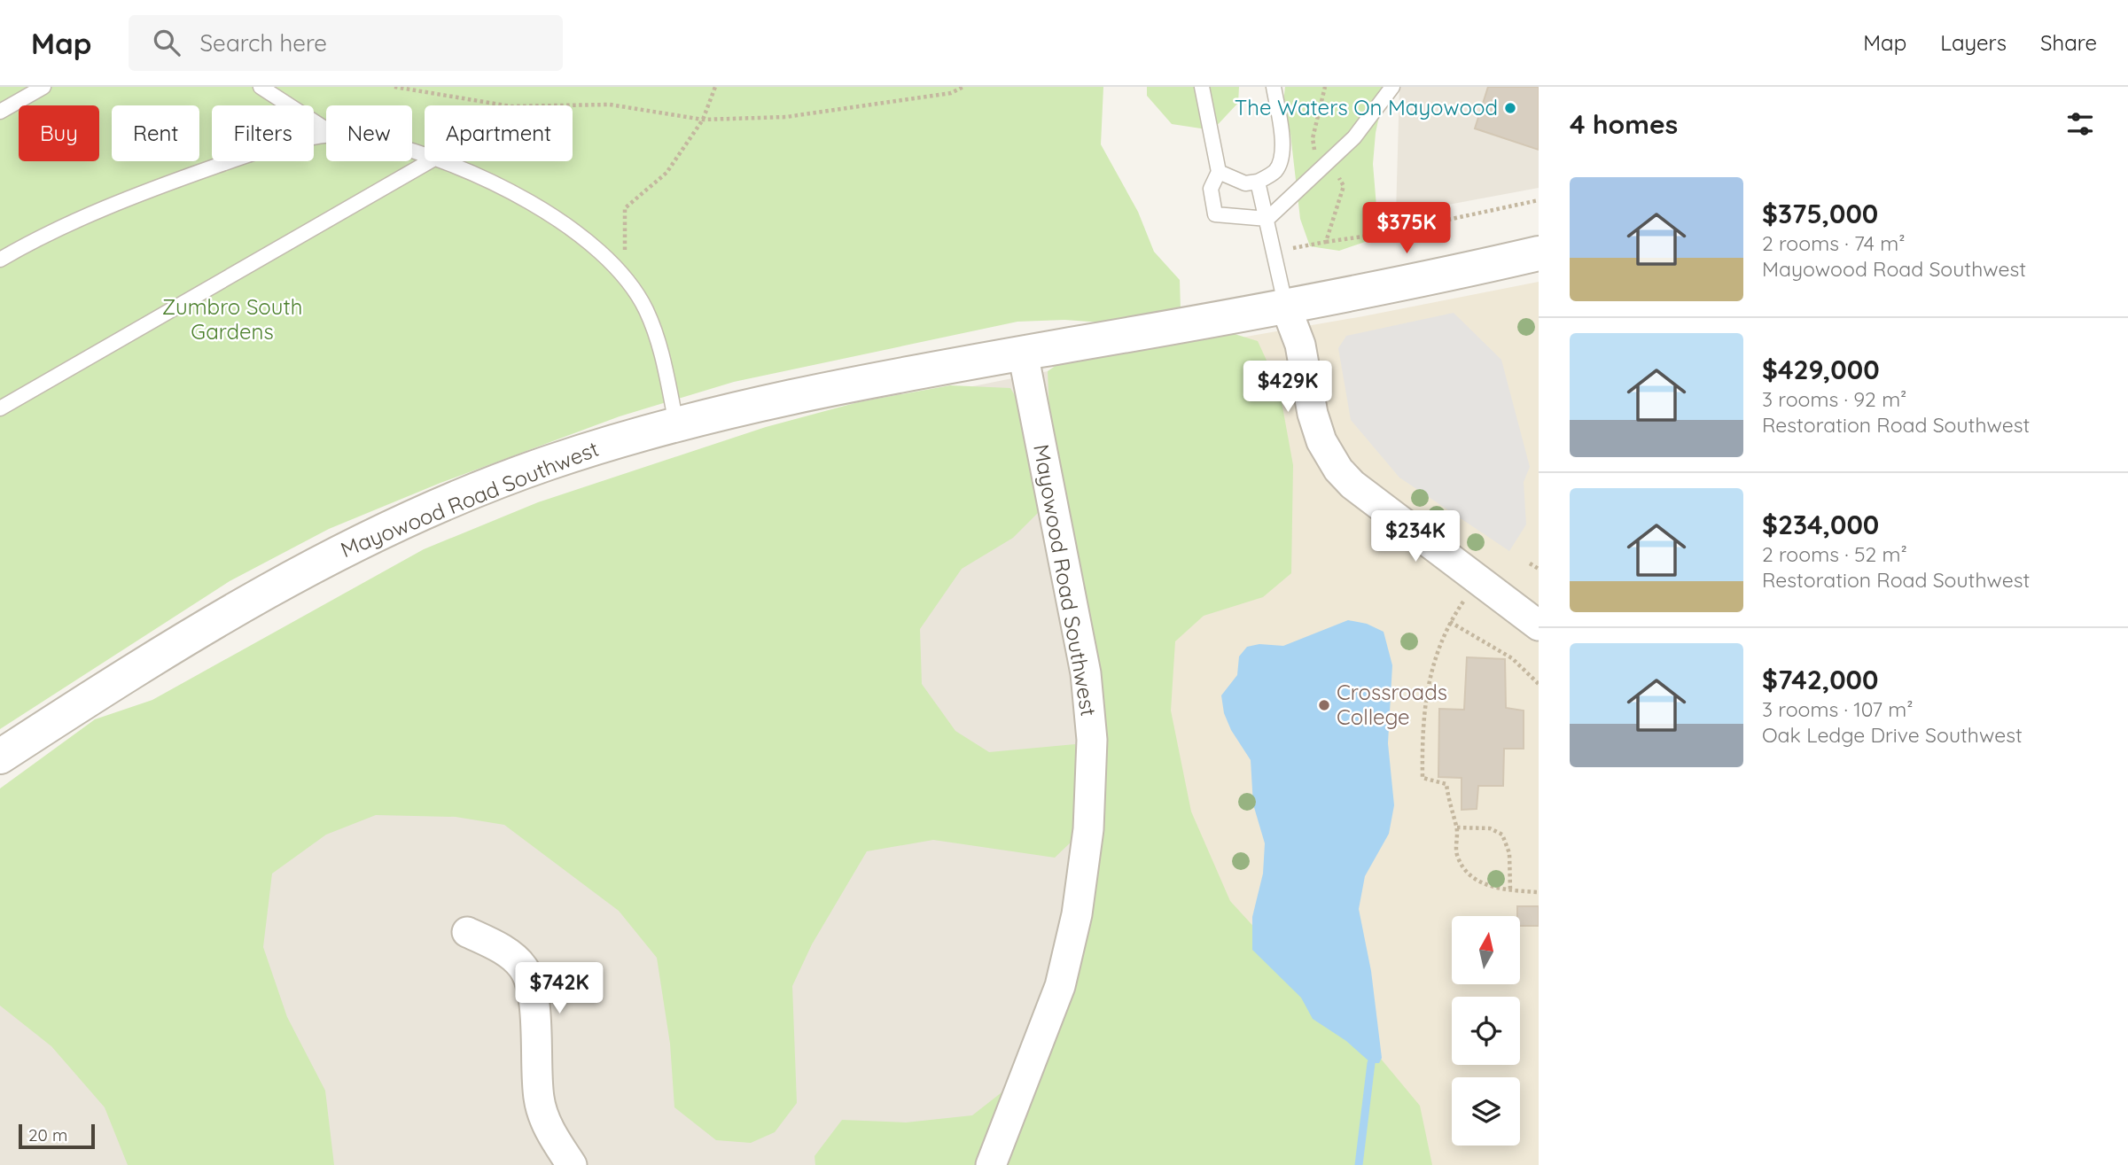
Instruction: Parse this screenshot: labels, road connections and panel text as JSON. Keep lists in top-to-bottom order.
{
  "streets": {
    "street": ["Mayowood Road Southwest"]
  },
  "parks": ["Zumbro South Gardens"],
  "places": ["The Waters On Mayowood", "Crossroads College"],
  "scale_bar": "20 m",
  "north": "top",
  "page": {
    "header": "Map",
    "search": "Search here",
    "nav": ["Map", "Layers", "Share"],
    "heading": "4 homes",
    "chip": [
      "Buy",
      "Rent",
      "Filters",
      "New",
      "Apartment"
    ],
    "list": [
      {
        "name": "$375,000",
        "note": "2 rooms · 74 m² · Mayowood Road Southwest"
      },
      {
        "name": "$429,000",
        "note": "3 rooms · 92 m² · Restoration Road Southwest"
      },
      {
        "name": "$234,000",
        "note": "2 rooms · 52 m² · Restoration Road Southwest"
      },
      {
        "name": "$742,000",
        "note": "3 rooms · 107 m² · Oak Ledge Drive Southwest"
      }
    ],
    "price": [
      "$375K",
      "$429K",
      "$234K",
      "$742K"
    ],
    "scale": "20 m"
  }
}
